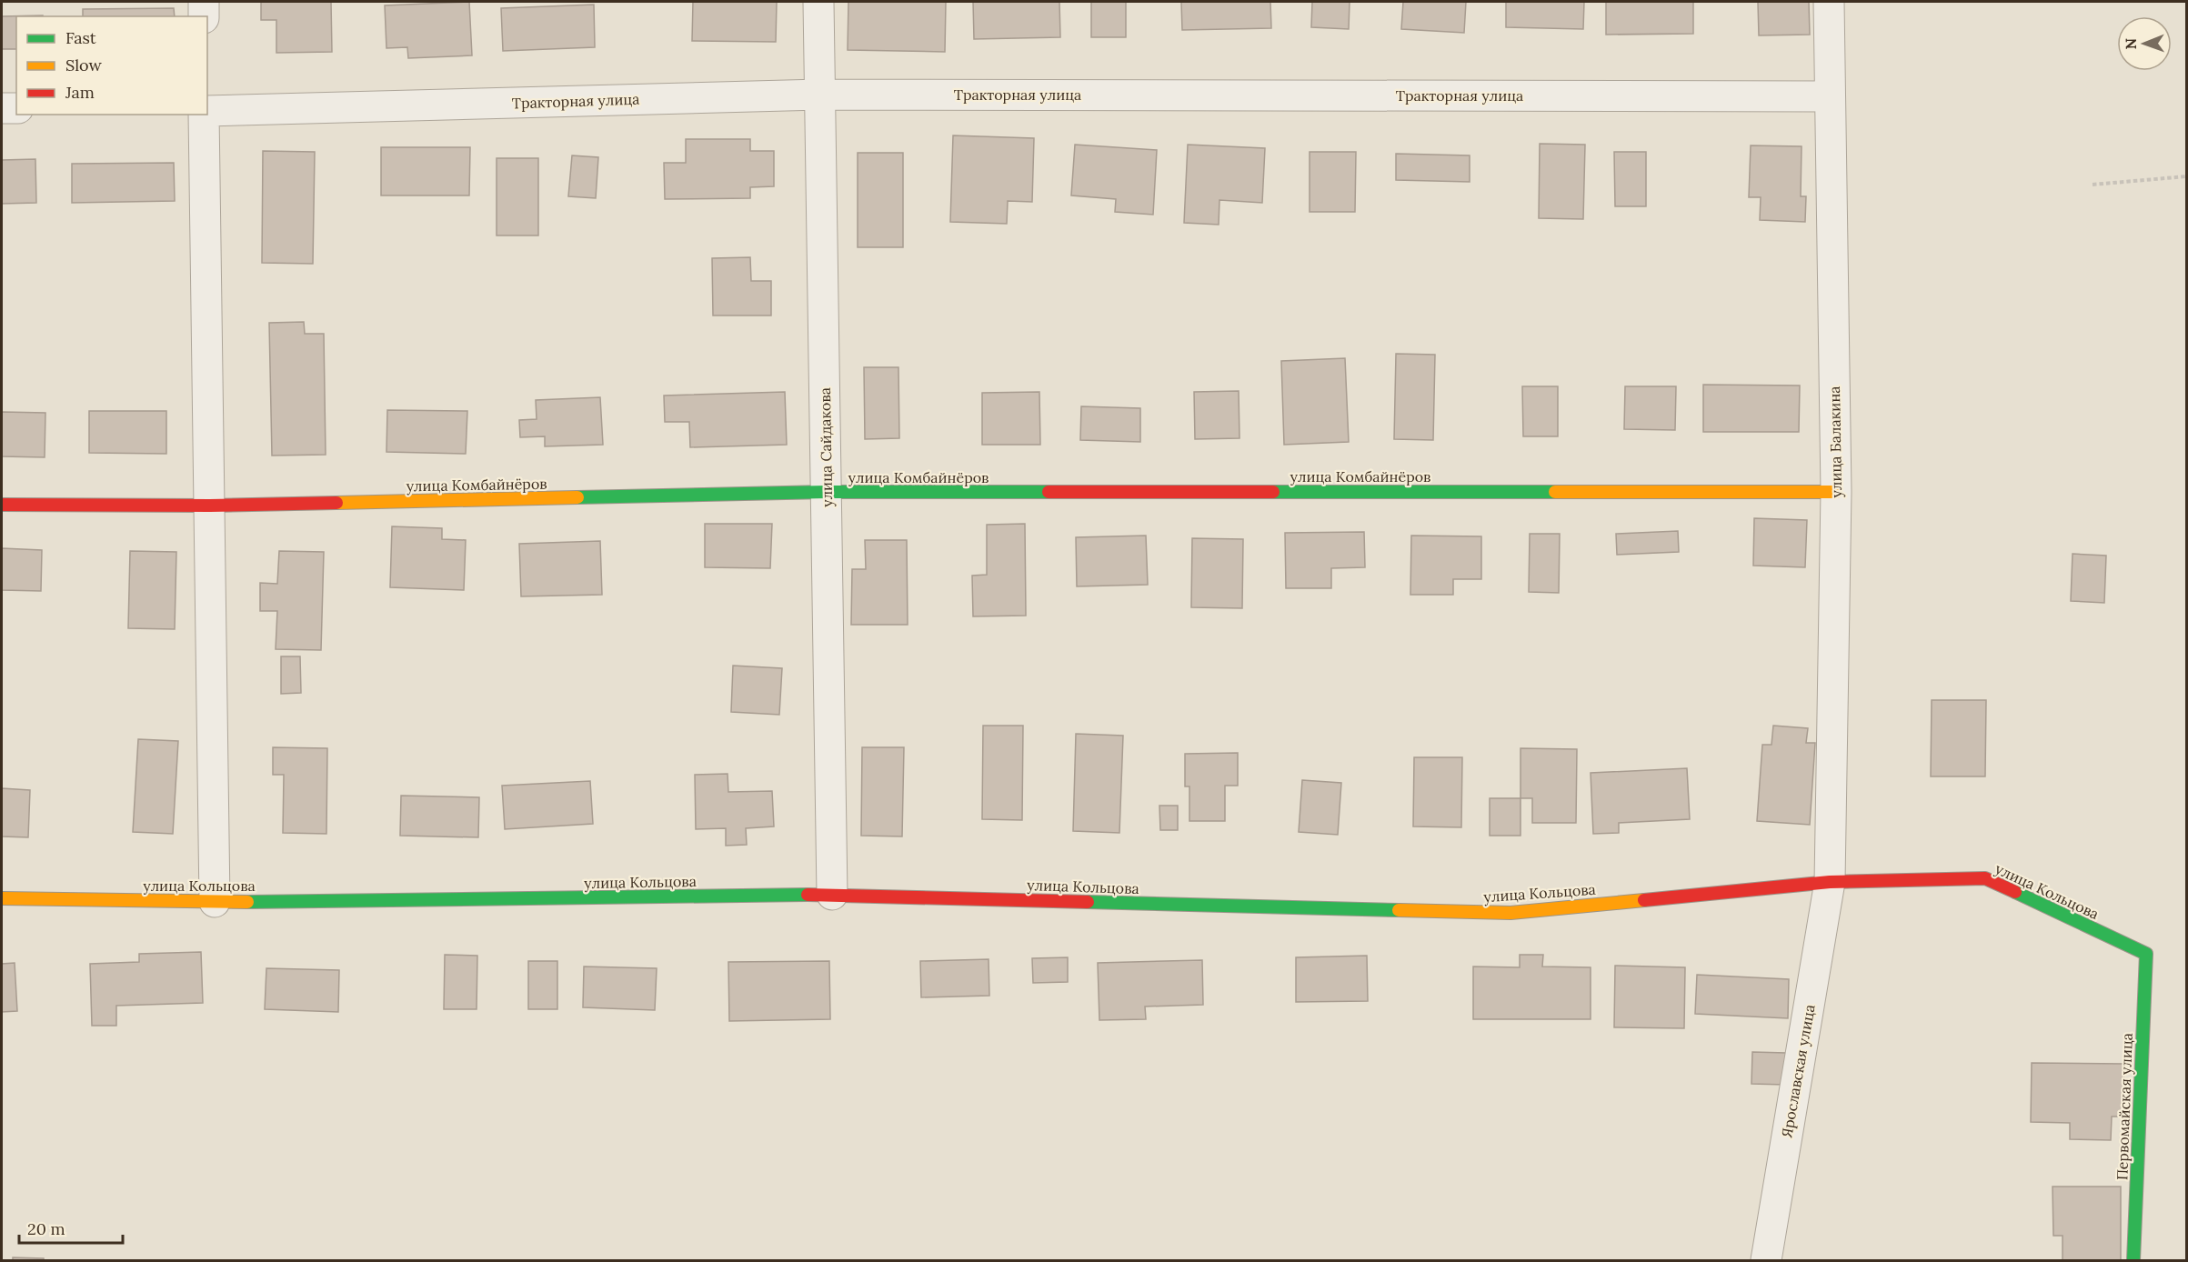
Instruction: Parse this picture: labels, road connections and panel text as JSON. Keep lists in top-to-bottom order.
{
  "streets": {
    "street": [
      "Тракторная улица",
      "улица Балакина",
      "улица Сайдакова",
      "улица Комбайнёров",
      "улица Кольцова",
      "Ярославская улица",
      "Первомайская улица"
    ]
  },
  "crossings": [
    ["Тракторная улица", "улица Балакина"],
    ["Тракторная улица", "улица Сайдакова"],
    ["улица Балакина", "улица Комбайнёров"],
    ["улица Балакина", "улица Кольцова"],
    ["улица Балакина", "Ярославская улица"],
    ["улица Сайдакова", "улица Комбайнёров"],
    ["улица Сайдакова", "улица Кольцова"],
    ["улица Кольцова", "Ярославская улица"],
    ["улица Кольцова", "Первомайская улица"]
  ],
  "legend": ["Fast", "Slow", "Jam"],
  "scale_bar": "20 m",
  "north": "left"
}
